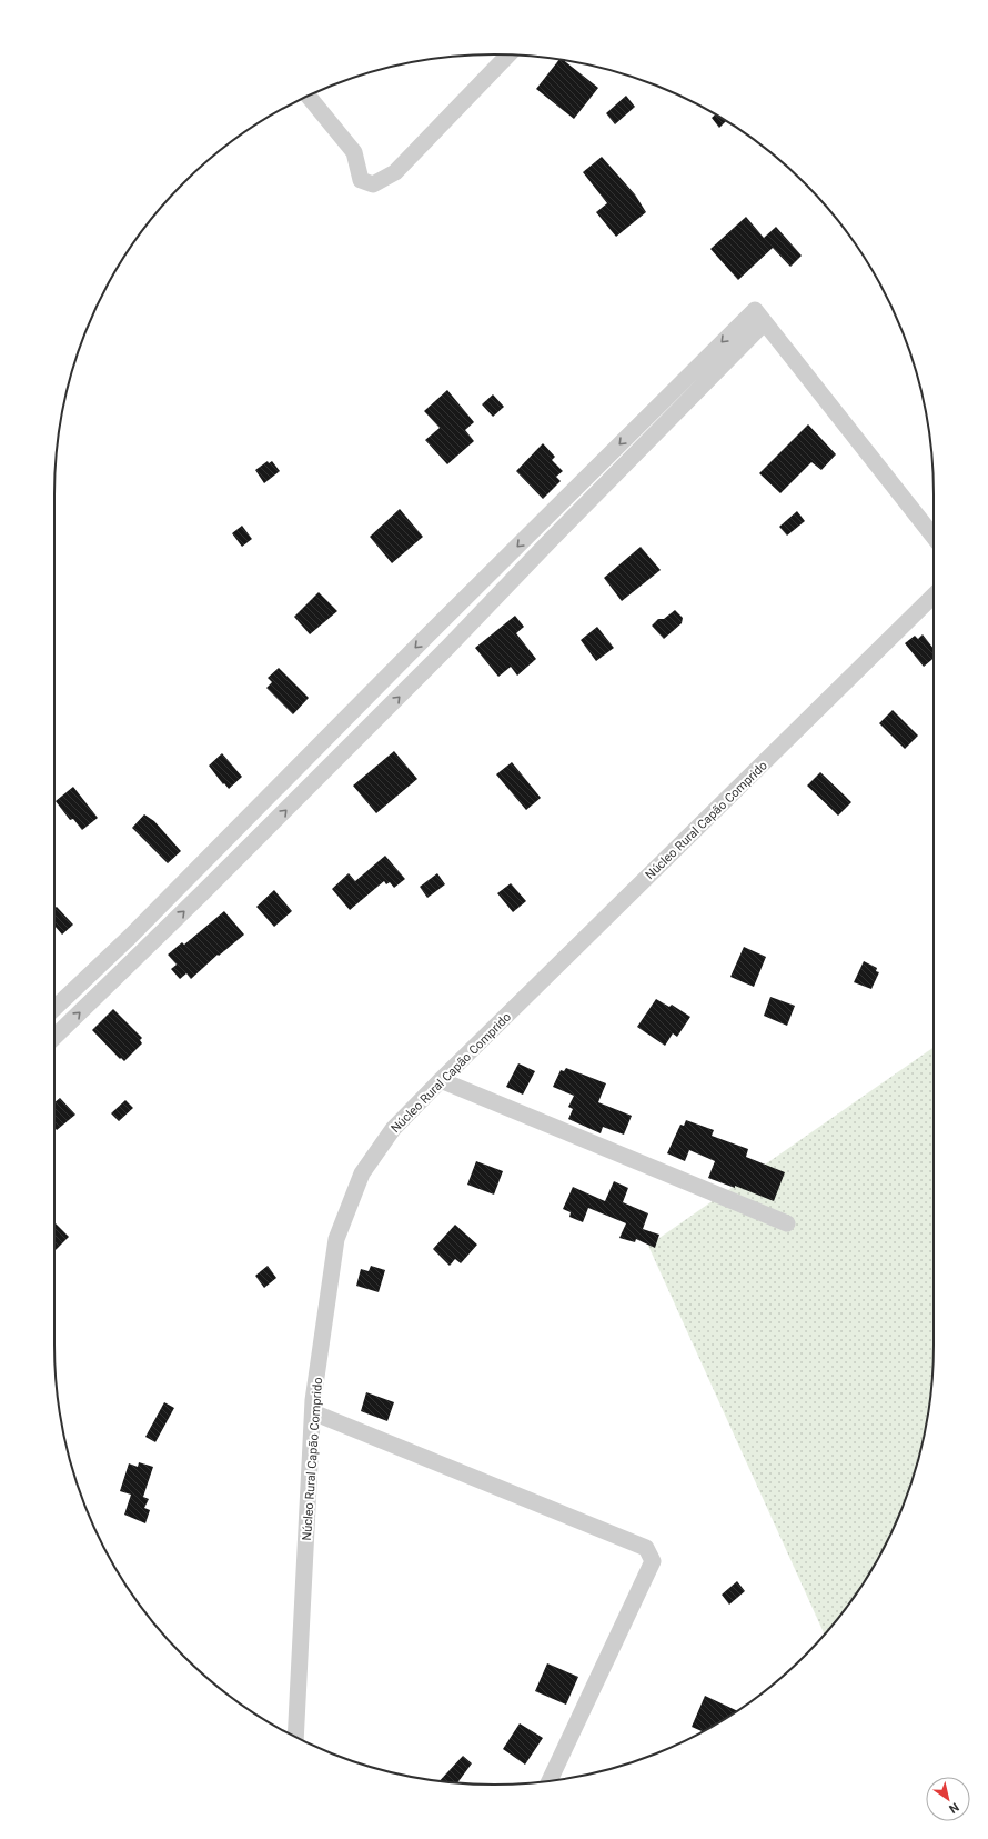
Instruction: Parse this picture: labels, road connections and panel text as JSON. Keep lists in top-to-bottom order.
{
  "streets": {
    "street": ["Núcleo Rural Capão Comprido"]
  },
  "north": "bottom right"
}
